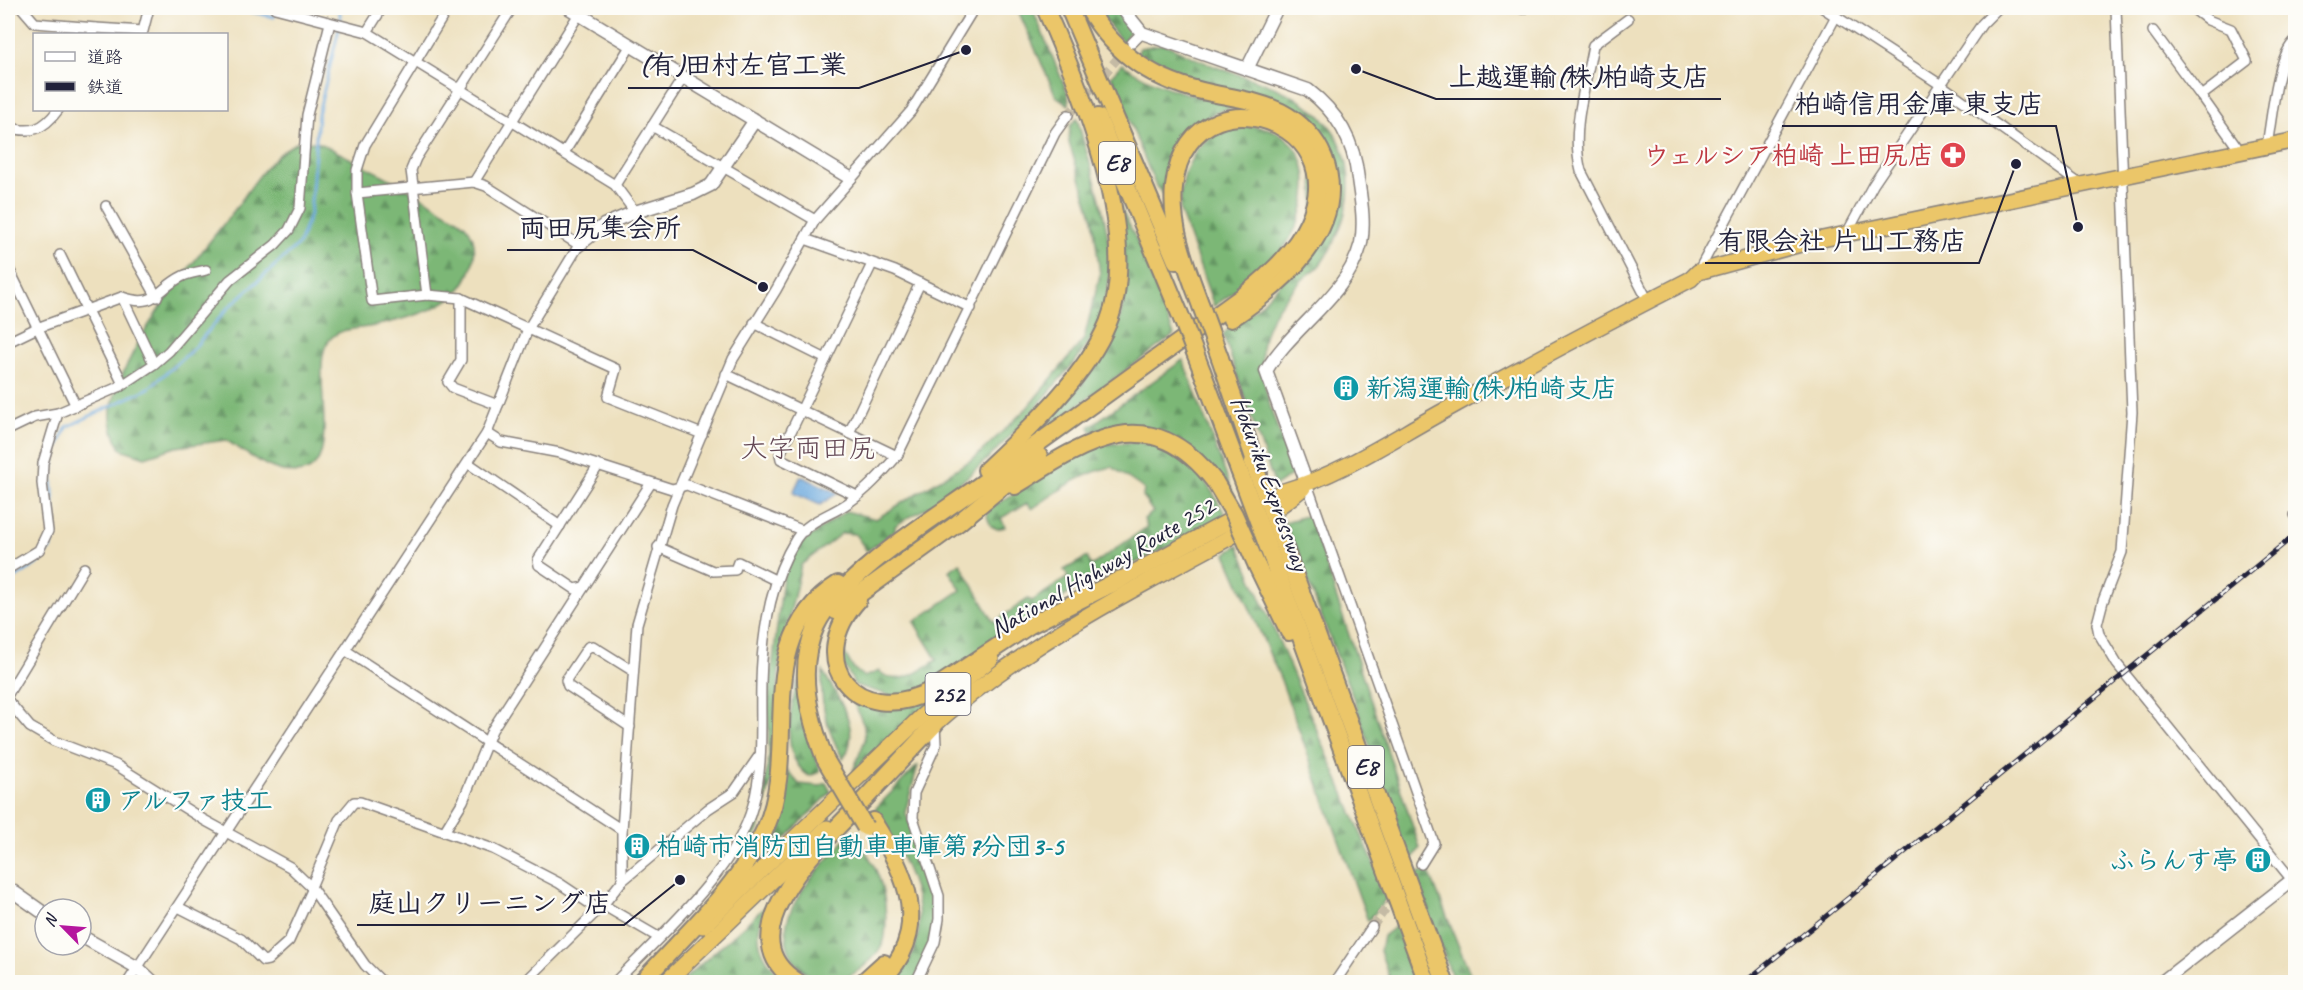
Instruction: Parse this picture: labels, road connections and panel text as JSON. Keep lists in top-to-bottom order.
{
  "streets": {
    "highway": [
      "E8",
      "Hokuriku Expressway",
      "National Highway Route 252",
      "252"
    ]
  },
  "districts": ["大字両田尻"],
  "places": {
    "other": [
      "(有)田村左官工業",
      "上越運輸(株)柏崎支店",
      "有限会社 片山工務店",
      "柏崎信用金庫 東支店",
      "両田尻集会所",
      "庭山クリーニング店"
    ],
    "pharmacy": ["ウェルシア柏崎 上田尻店"],
    "building": [
      "新潟運輸(株)柏崎支店",
      "アルファ技工",
      "柏崎市消防団自動車車庫第7分団3-5",
      "ふらんす亭"
    ]
  },
  "legend": ["道路", "鉄道"],
  "north": "top left"
}
